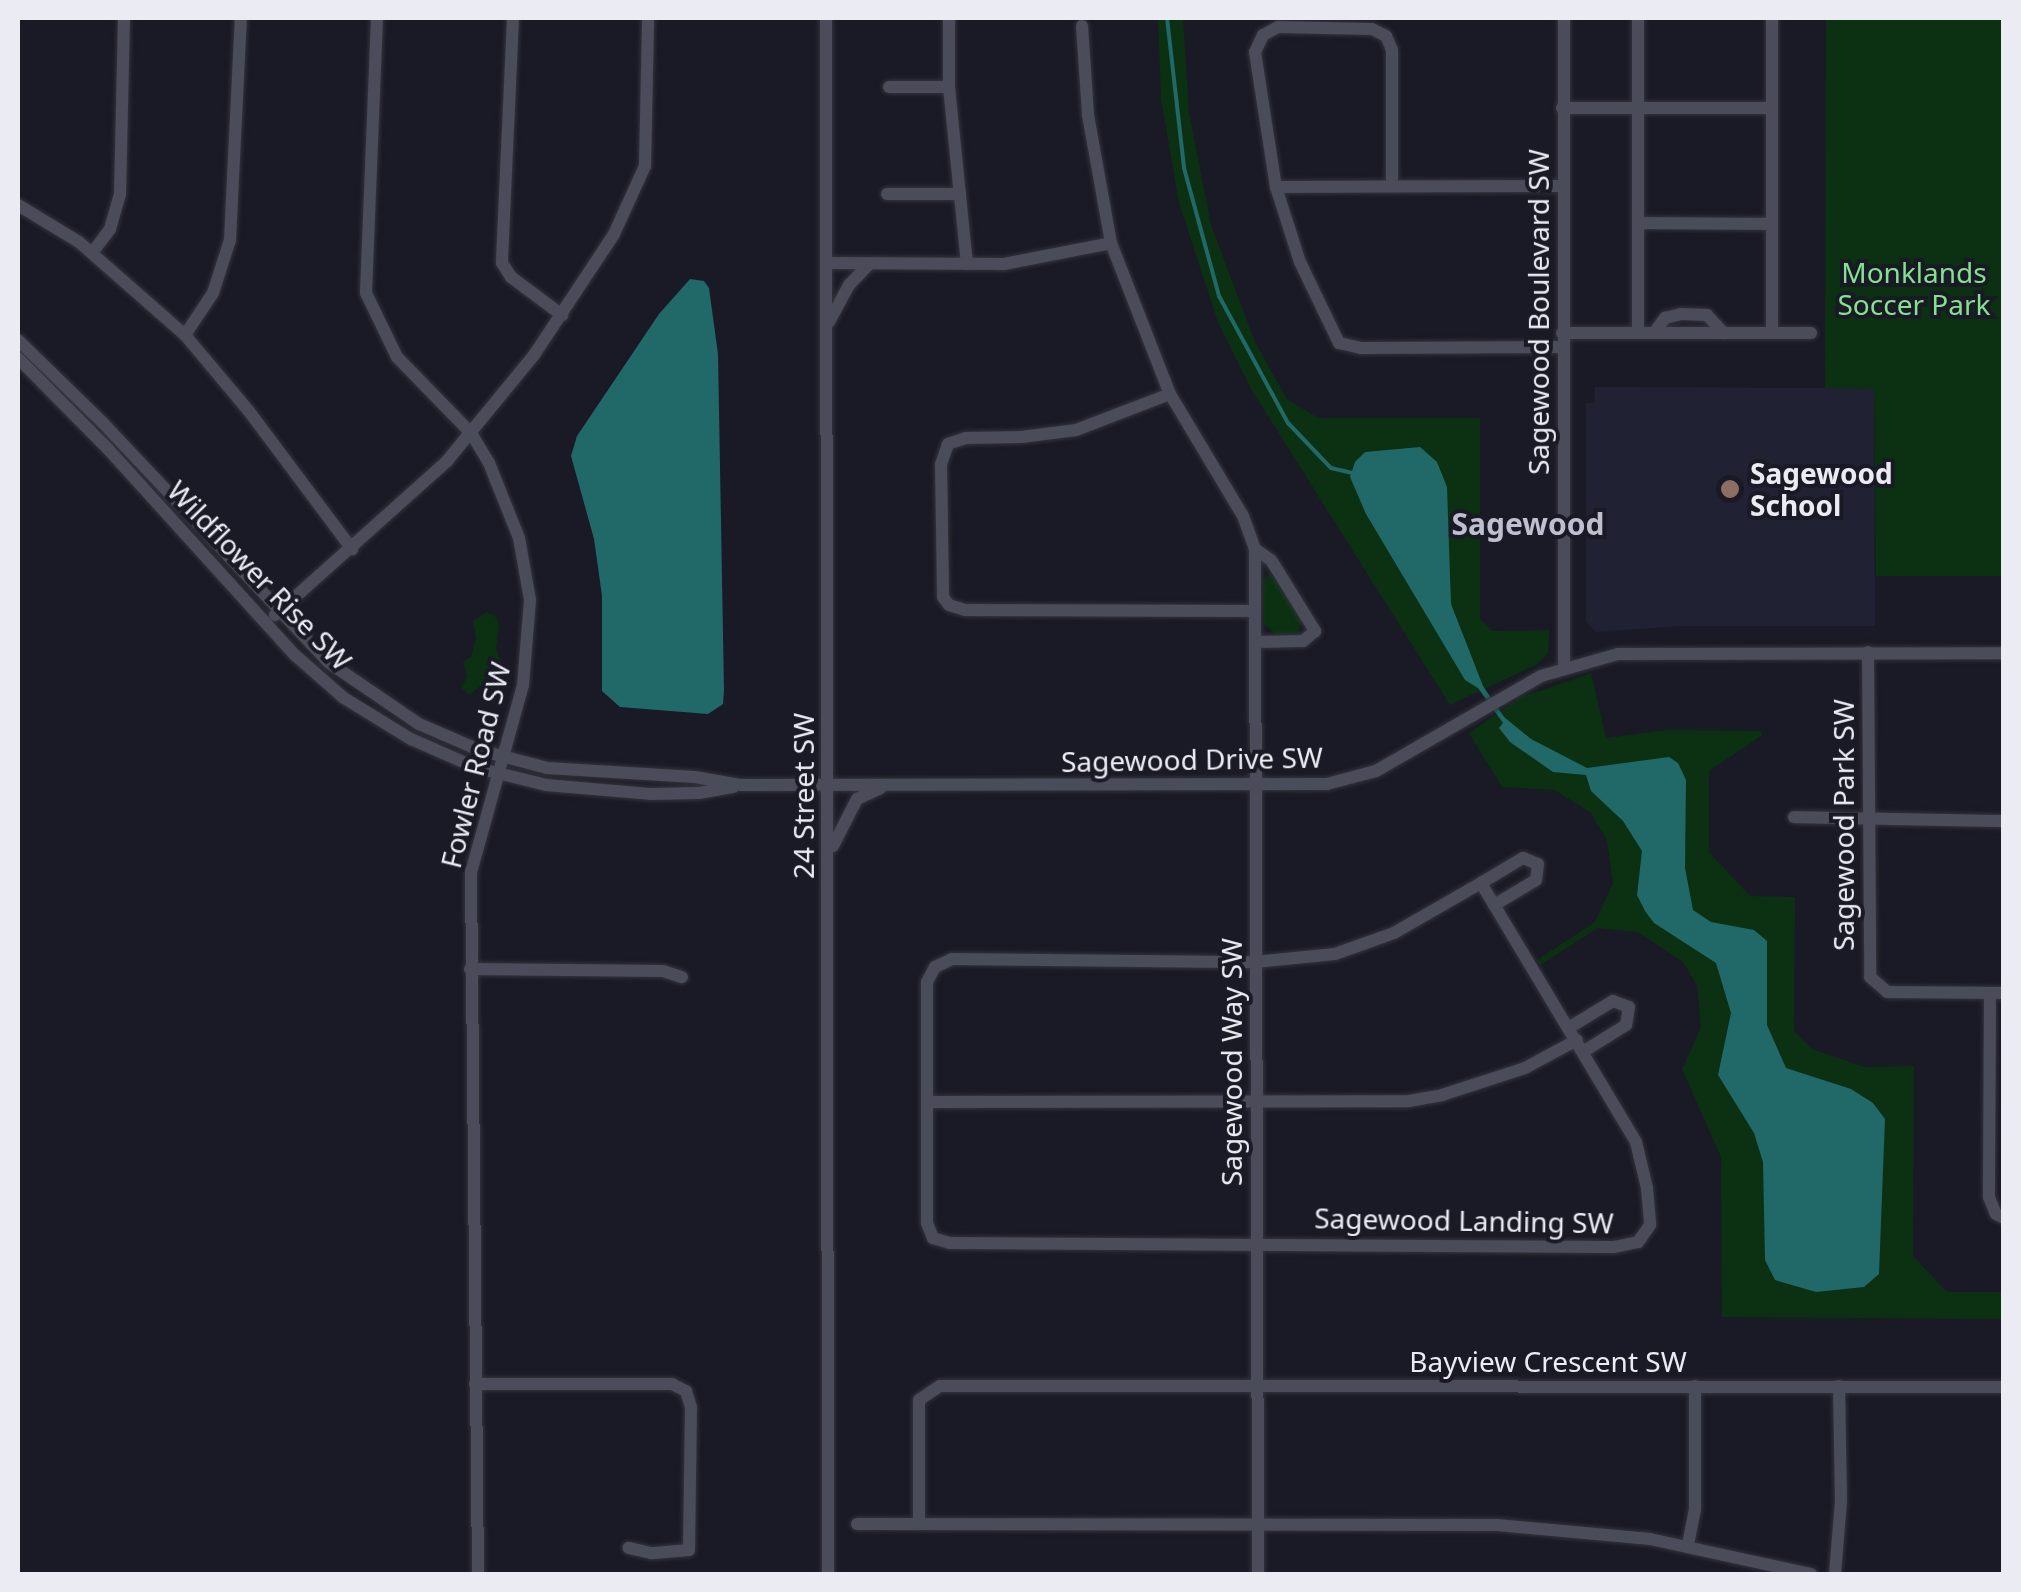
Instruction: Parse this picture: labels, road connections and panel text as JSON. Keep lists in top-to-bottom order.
{
  "streets": {
    "street": [
      "Sagewood Boulevard SW",
      "Wildflower Rise SW",
      "Sagewood Drive SW",
      "Fowler Road SW",
      "24 Street SW",
      "Sagewood Park SW",
      "Sagewood Way SW",
      "Sagewood Landing SW",
      "Bayview Crescent SW"
    ]
  },
  "crossings": [
    ["Sagewood Boulevard SW", "Sagewood Drive SW"],
    ["Wildflower Rise SW", "Sagewood Drive SW"],
    ["Wildflower Rise SW", "Fowler Road SW"],
    ["Wildflower Rise SW", "24 Street SW"],
    ["Sagewood Drive SW", "24 Street SW"],
    ["Sagewood Drive SW", "Sagewood Park SW"],
    ["Sagewood Drive SW", "Sagewood Way SW"],
    ["Sagewood Way SW", "Sagewood Landing SW"],
    ["Sagewood Way SW", "Bayview Crescent SW"]
  ],
  "districts": ["Sagewood"],
  "parks": ["Monklands Soccer Park"],
  "places": ["Sagewood School"]
}
